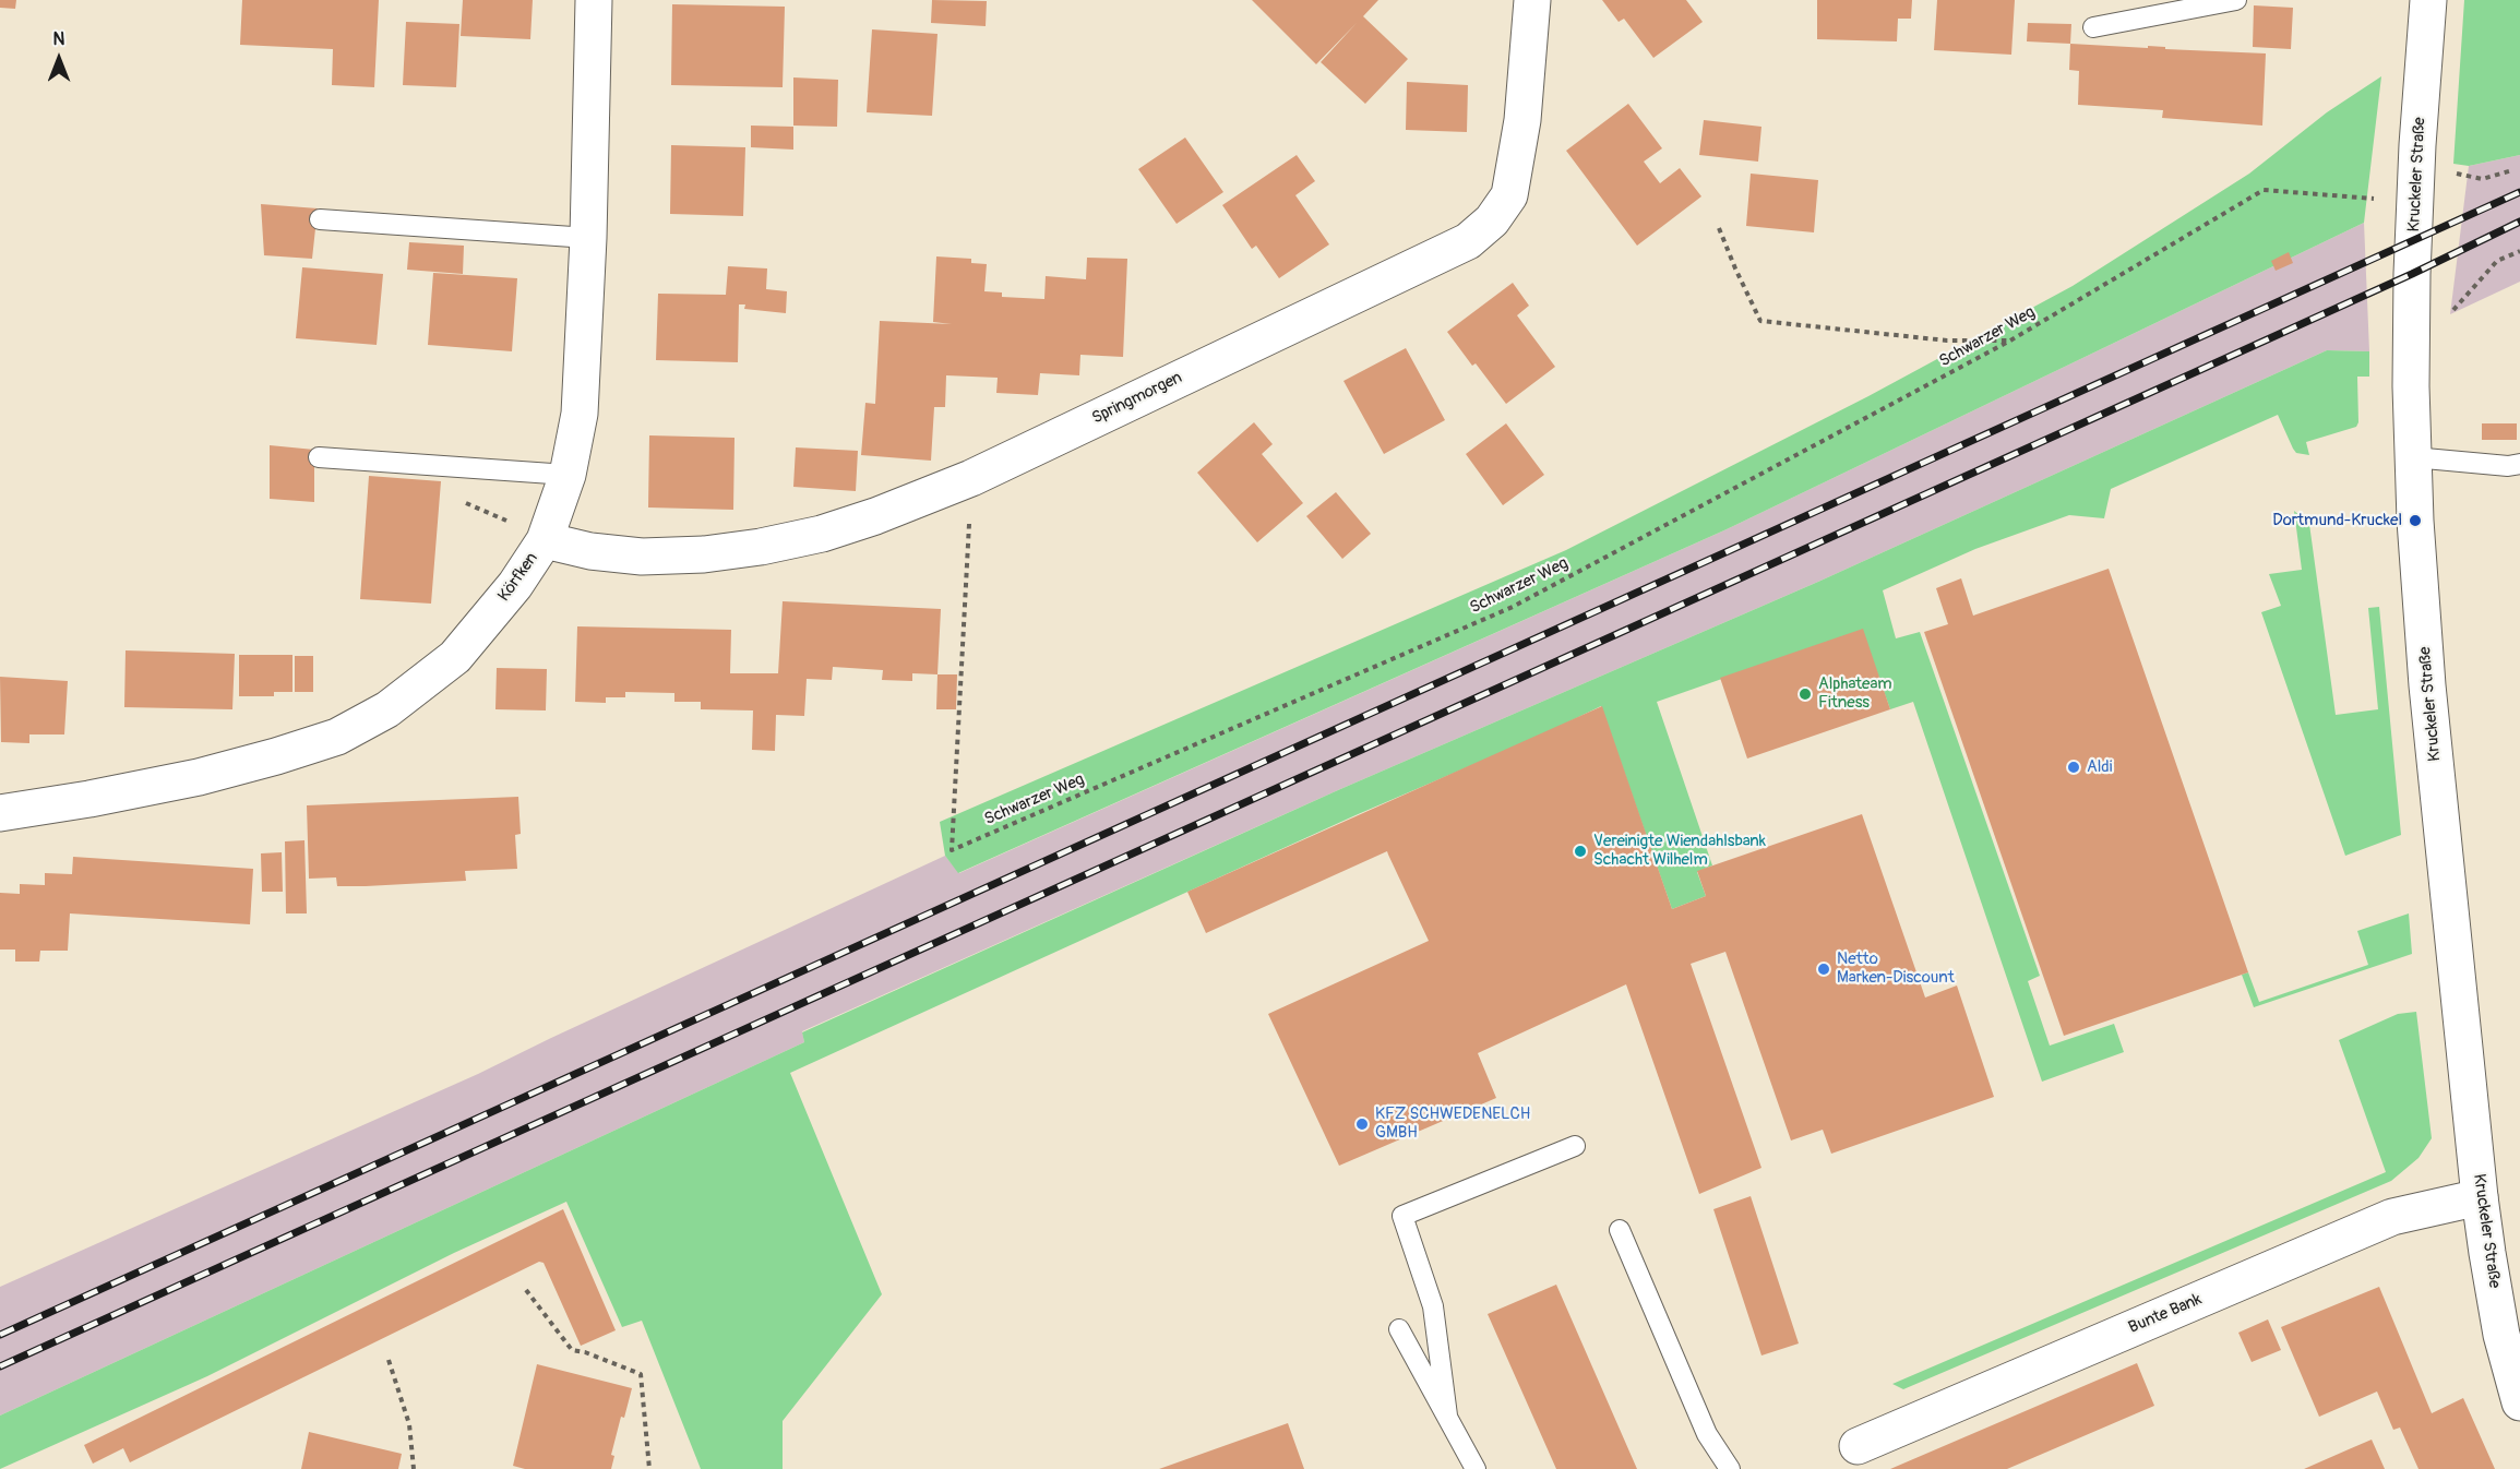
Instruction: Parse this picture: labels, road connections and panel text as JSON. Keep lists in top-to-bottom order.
{
  "streets": {
    "street": [
      "Kruckeler Straße",
      "Springmorgen",
      "Körfken",
      "Bunte Bank"
    ],
    "path": ["Schwarzer Weg"]
  },
  "crossings": [
    ["Kruckeler Straße", "Schwarzer Weg"],
    ["Kruckeler Straße", "Bunte Bank"],
    ["Schwarzer Weg", "Springmorgen"],
    ["Springmorgen", "Körfken"]
  ],
  "places": [
    "Dortmund-Kruckel",
    "Alphateam Fitness",
    "Aldi",
    "Vereinigte Wiendahlsbank Schacht Wilhelm",
    "Netto Marken-Discount",
    "KFZ SCHWEDENELCH GMBH"
  ],
  "north": "top"
}
